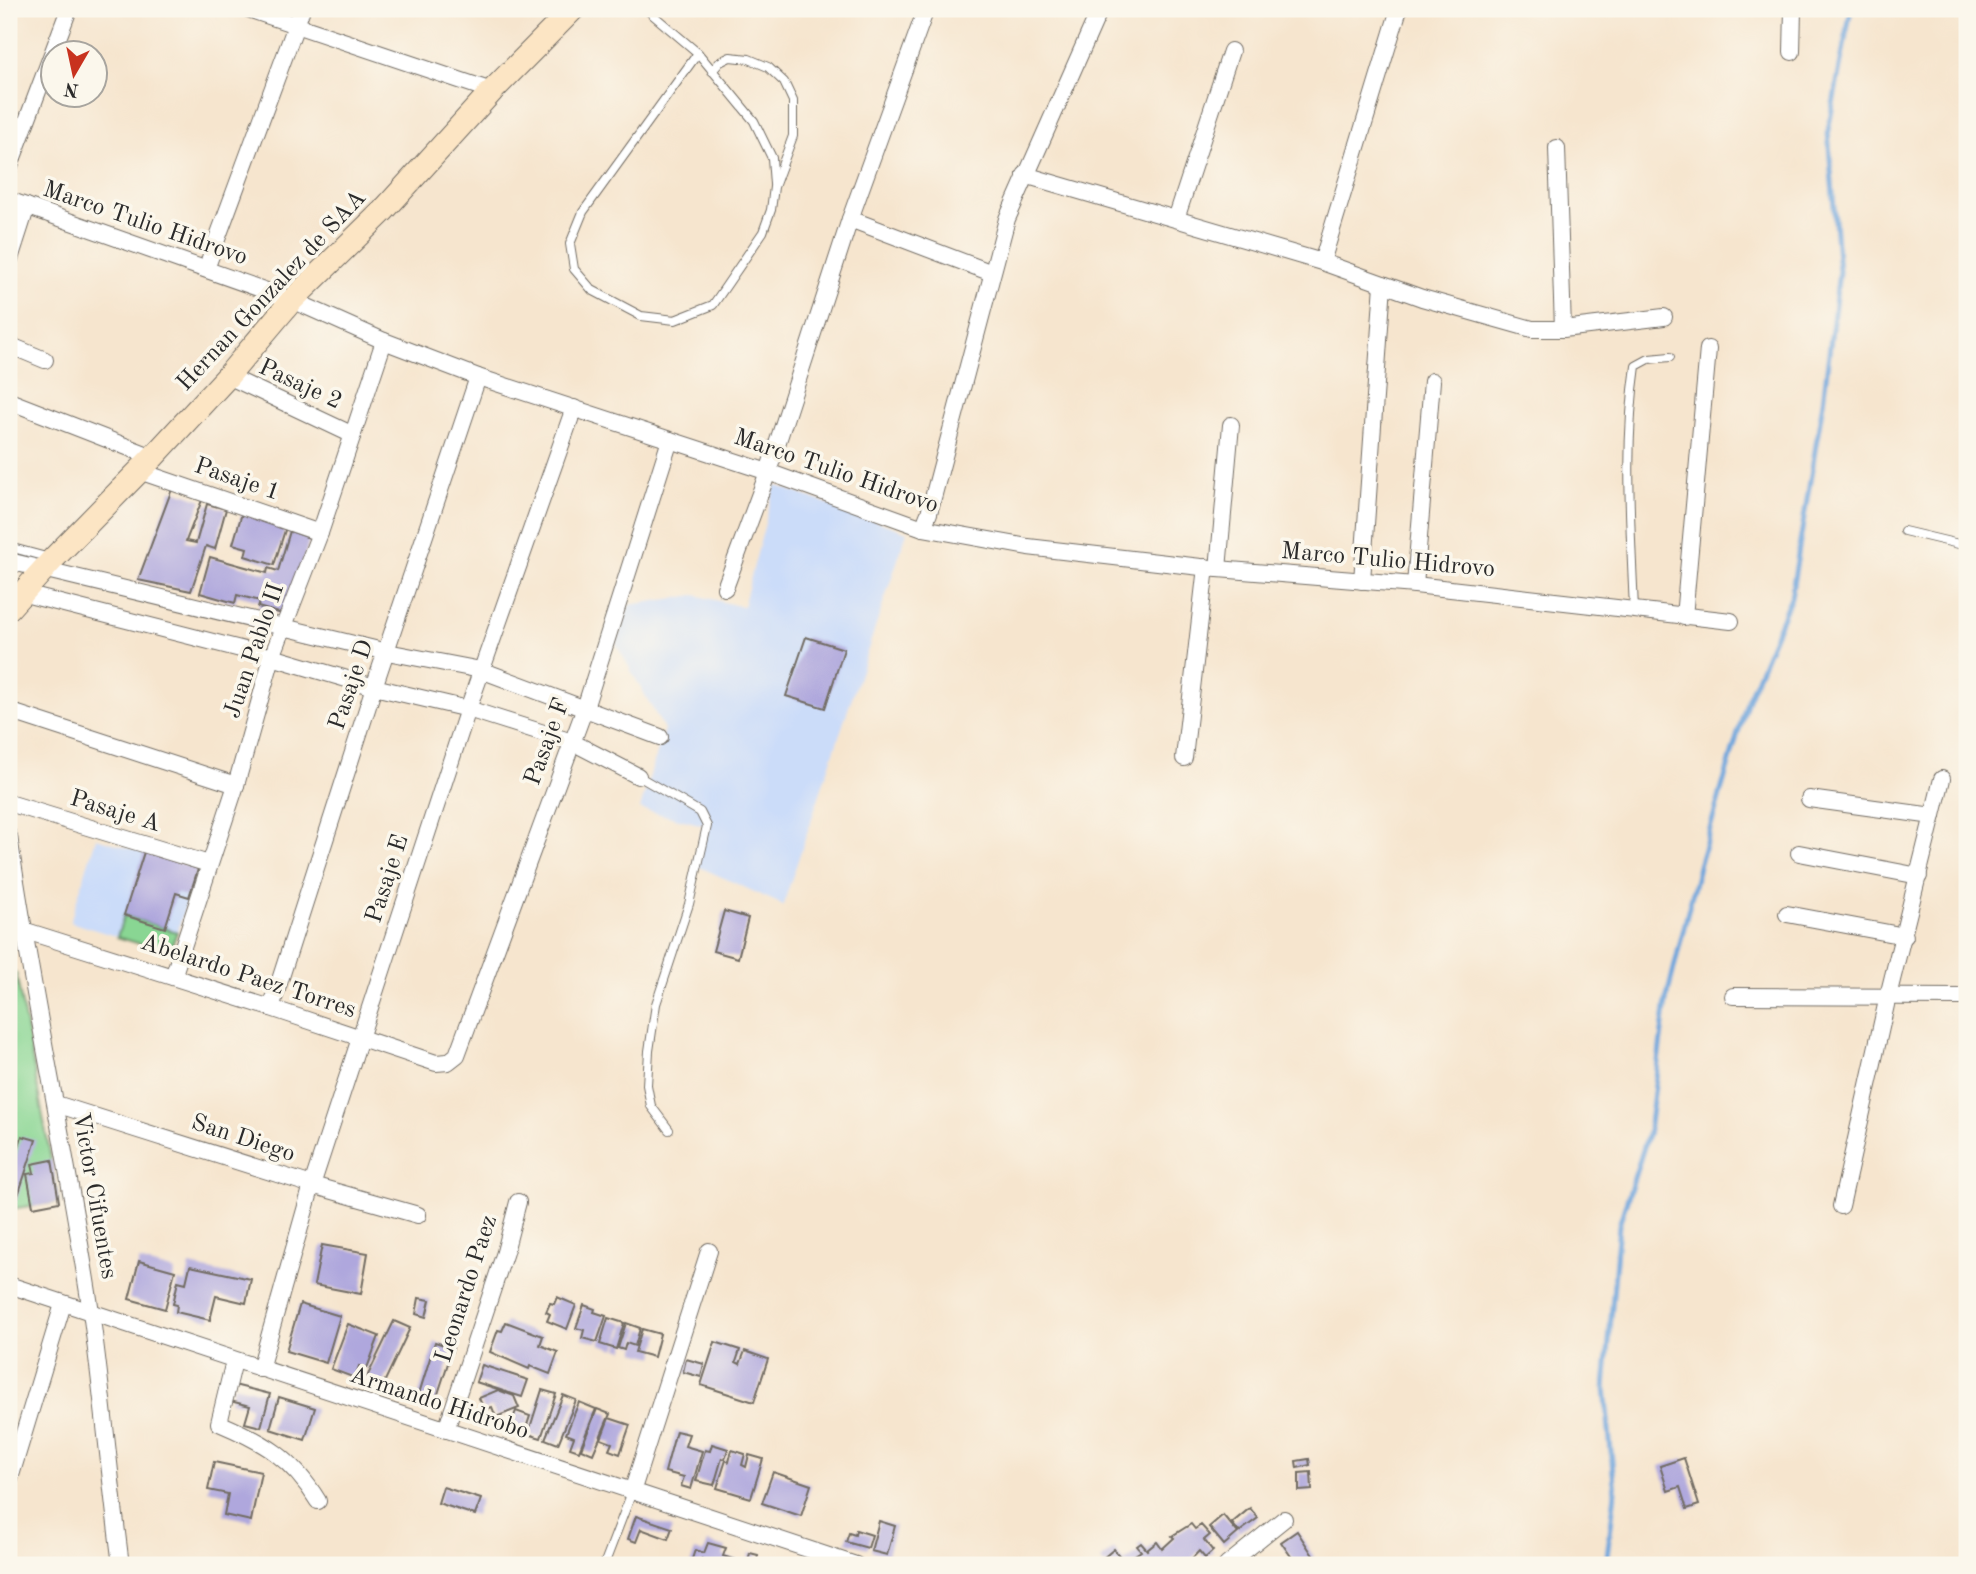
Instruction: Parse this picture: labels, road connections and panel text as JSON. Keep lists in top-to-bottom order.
{
  "streets": {
    "street": [
      "Marco Tulio Hidrovo",
      "Hernan Gonzalez de SAA",
      "Pasaje 2",
      "Pasaje 1",
      "Juan Pablo II",
      "Pasaje D",
      "Pasaje F",
      "Pasaje A",
      "Pasaje E",
      "Abelardo Paez Torres",
      "San Diego",
      "Victor Cifuentes",
      "Leonardo Paez",
      "Armando Hidrobo"
    ]
  },
  "crossings": [
    ["Marco Tulio Hidrovo", "Hernan Gonzalez de SAA"],
    ["Marco Tulio Hidrovo", "Juan Pablo II"],
    ["Marco Tulio Hidrovo", "Pasaje D"],
    ["Marco Tulio Hidrovo", "Pasaje F"],
    ["Marco Tulio Hidrovo", "Pasaje E"],
    ["Hernan Gonzalez de SAA", "Pasaje 2"],
    ["Hernan Gonzalez de SAA", "Pasaje 1"],
    ["Pasaje 2", "Juan Pablo II"],
    ["Pasaje 1", "Juan Pablo II"],
    ["Juan Pablo II", "Pasaje A"],
    ["Juan Pablo II", "Abelardo Paez Torres"],
    ["Pasaje D", "Abelardo Paez Torres"],
    ["Pasaje F", "Abelardo Paez Torres"],
    ["Pasaje E", "Abelardo Paez Torres"],
    ["Pasaje E", "San Diego"],
    ["Pasaje E", "Armando Hidrobo"],
    ["Abelardo Paez Torres", "Victor Cifuentes"],
    ["San Diego", "Victor Cifuentes"],
    ["Victor Cifuentes", "Armando Hidrobo"],
    ["Leonardo Paez", "Armando Hidrobo"]
  ],
  "north": "bottom"
}
